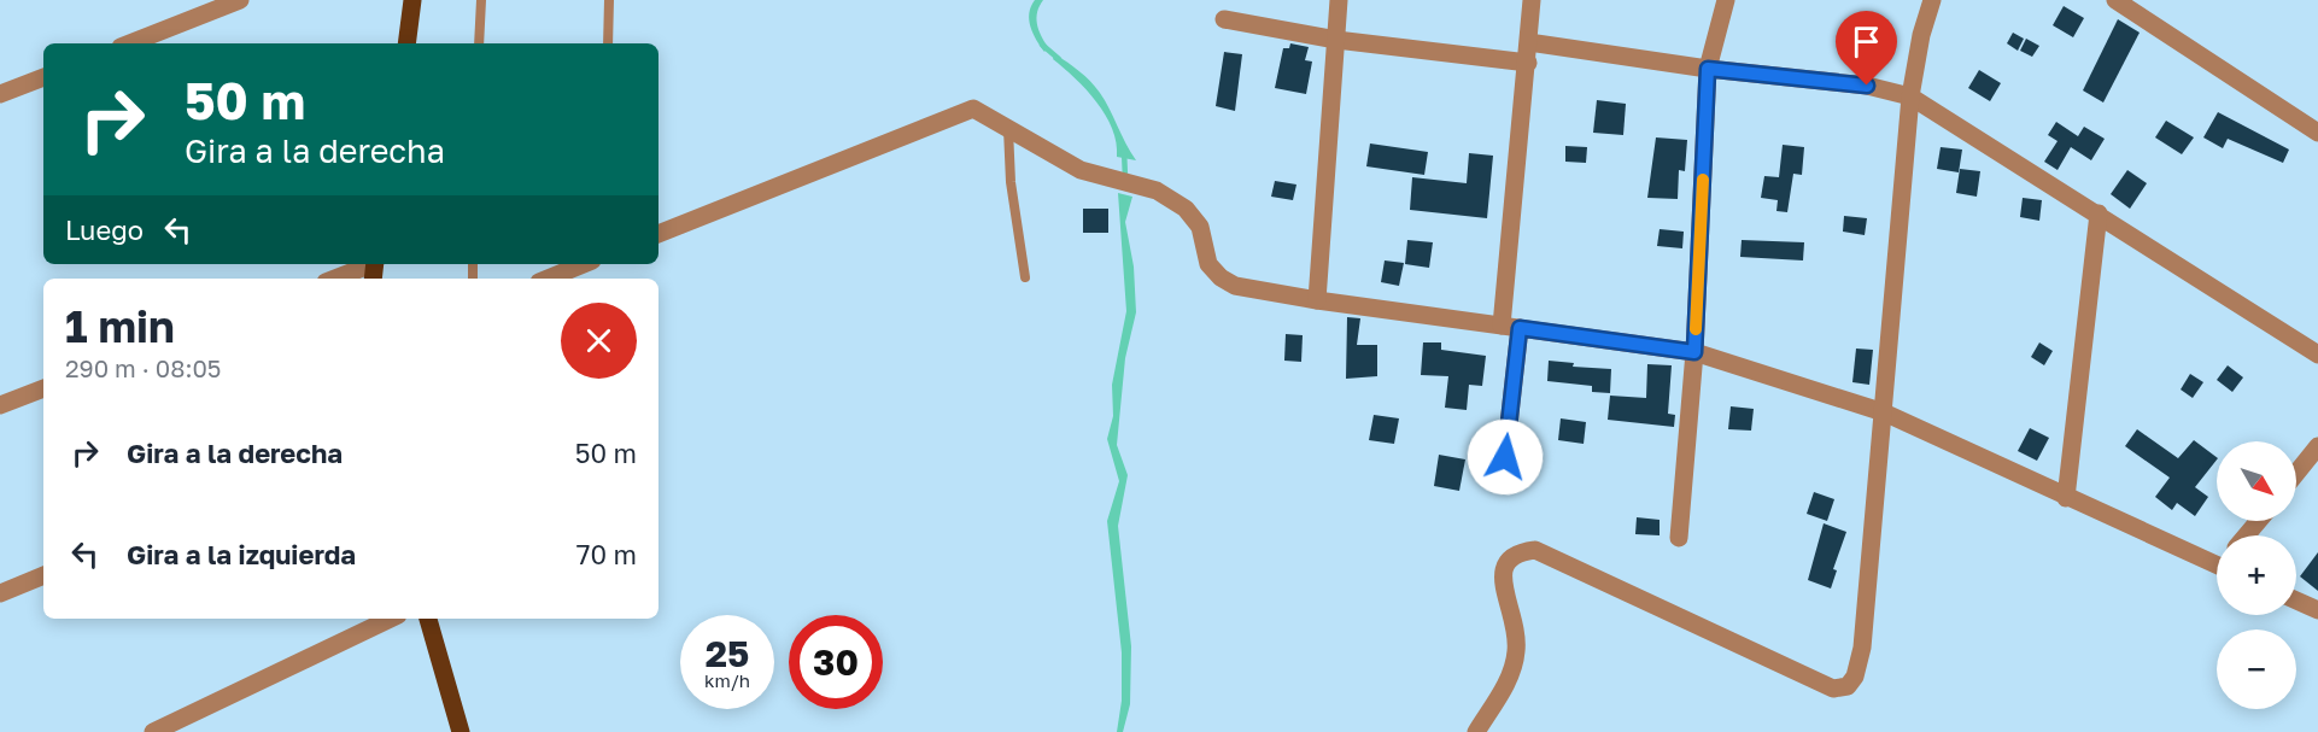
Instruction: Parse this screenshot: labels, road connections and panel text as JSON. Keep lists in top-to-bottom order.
{
  "north": "bottom right",
  "page": {
    "turn": ["50 m", "Gira a la derecha"],
    "then": "Luego",
    "heading": ["1 min", "290 m · 08:05"],
    "list": [
      {
        "name": "Gira a la derecha",
        "value": "50 m"
      },
      {
        "name": "Gira a la izquierda",
        "value": "70 m"
      }
    ],
    "map_buttons": ["+", "−"],
    "speed": "25 km/h",
    "limit": "30"
  }
}
